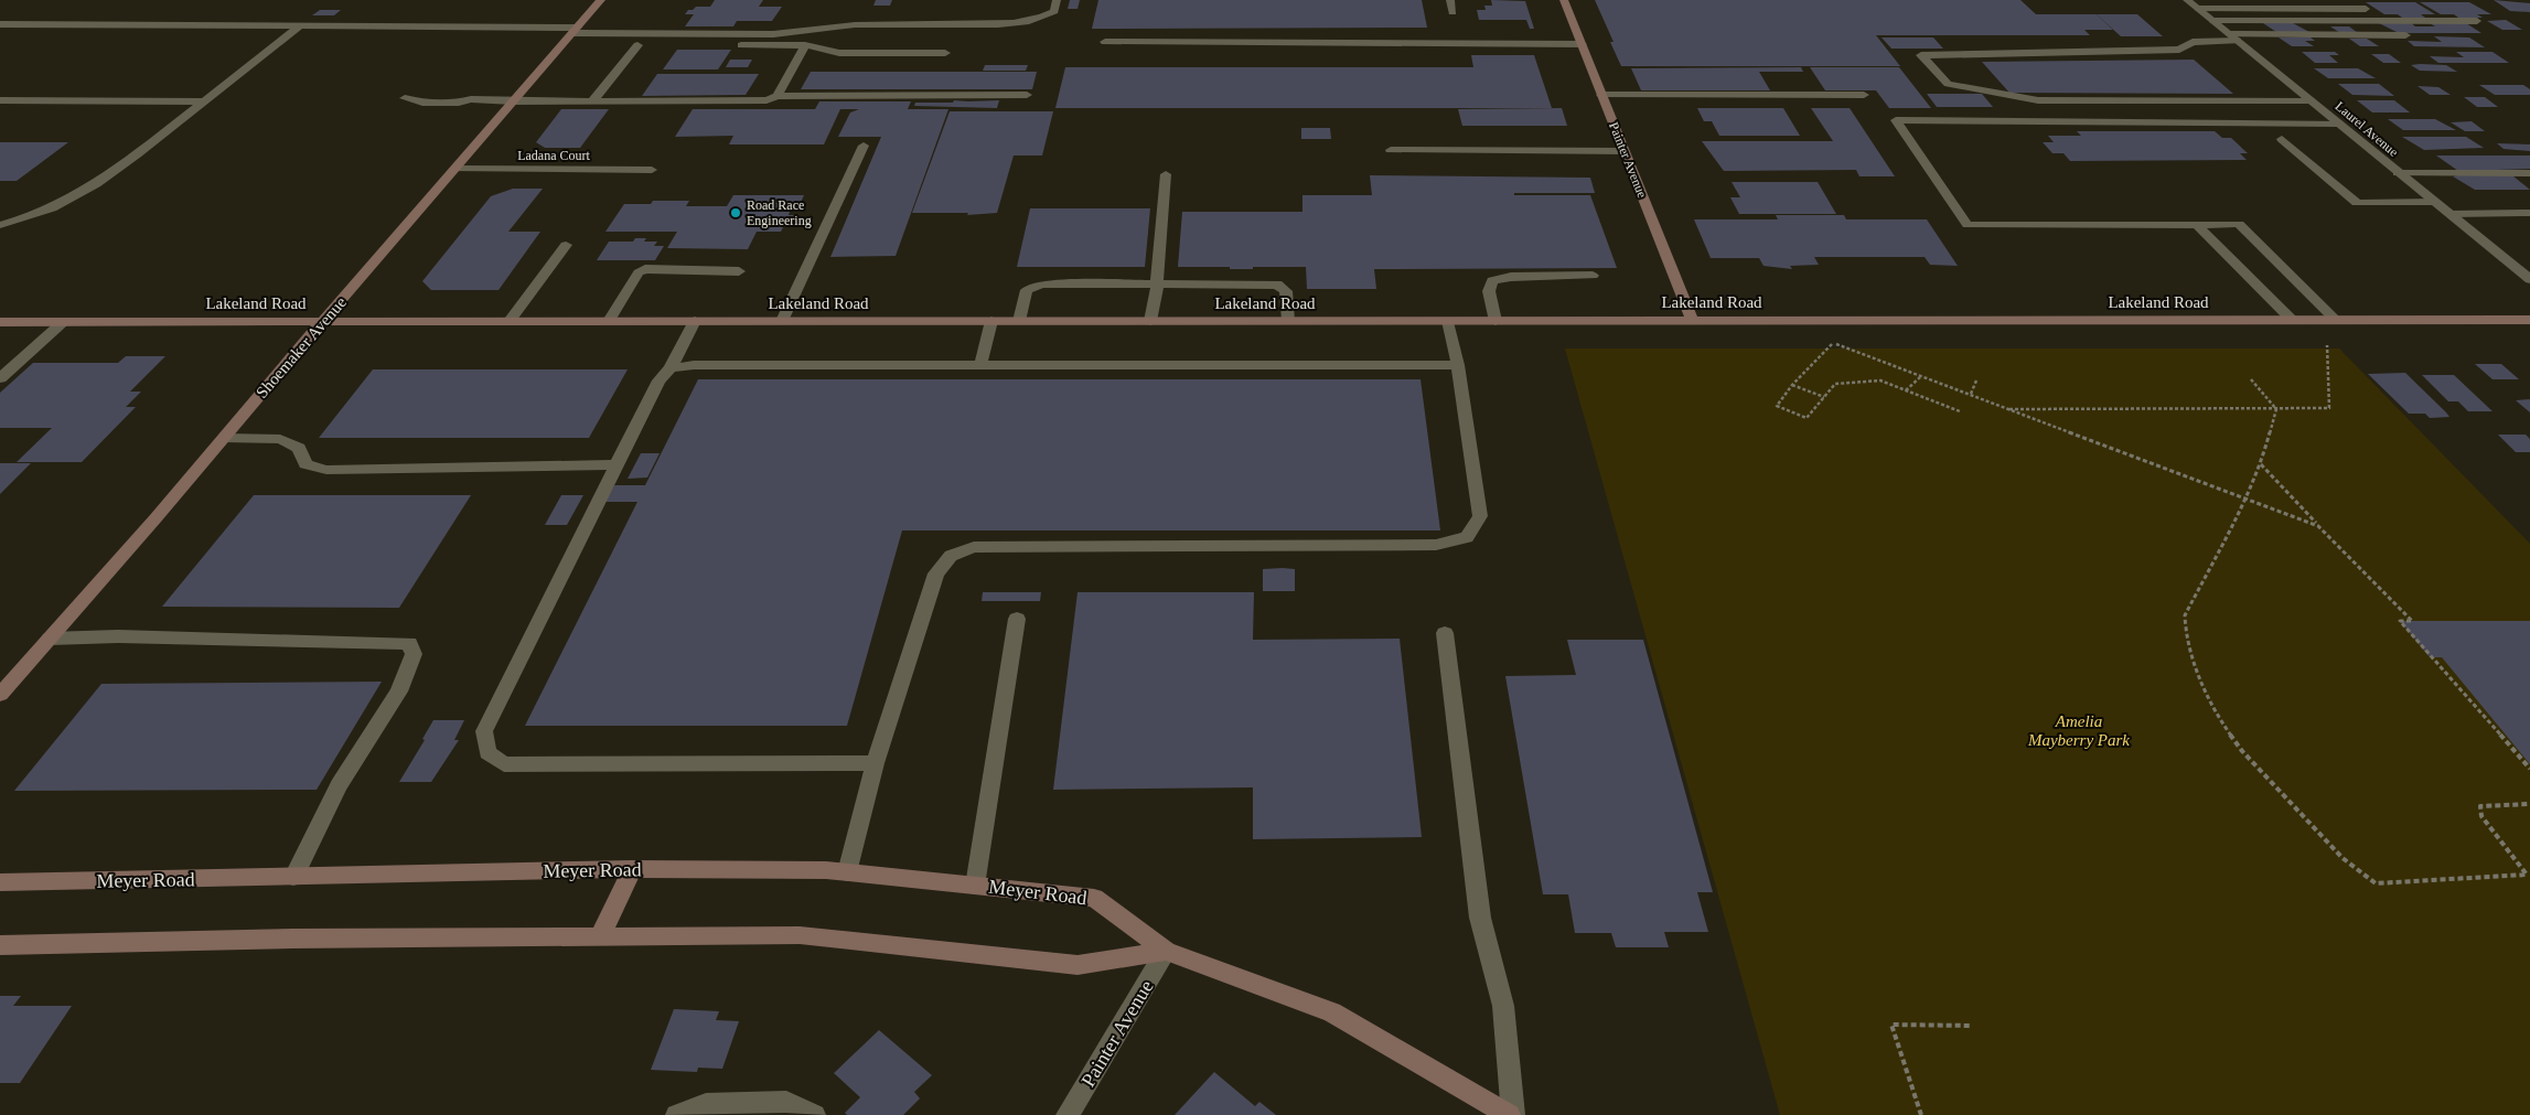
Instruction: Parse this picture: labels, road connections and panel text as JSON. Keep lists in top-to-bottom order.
{
  "streets": {
    "street": [
      "Laurel Avenue",
      "Ladana Court",
      "Painter Avenue",
      "Lakeland Road",
      "Shoemaker Avenue",
      "Meyer Road"
    ]
  },
  "crossings": [
    ["Ladana Court", "Shoemaker Avenue"],
    ["Painter Avenue", "Lakeland Road"],
    ["Painter Avenue", "Meyer Road"],
    ["Lakeland Road", "Shoemaker Avenue"]
  ],
  "parks": ["Amelia Mayberry Park"],
  "places": ["Road Race Engineering"]
}
